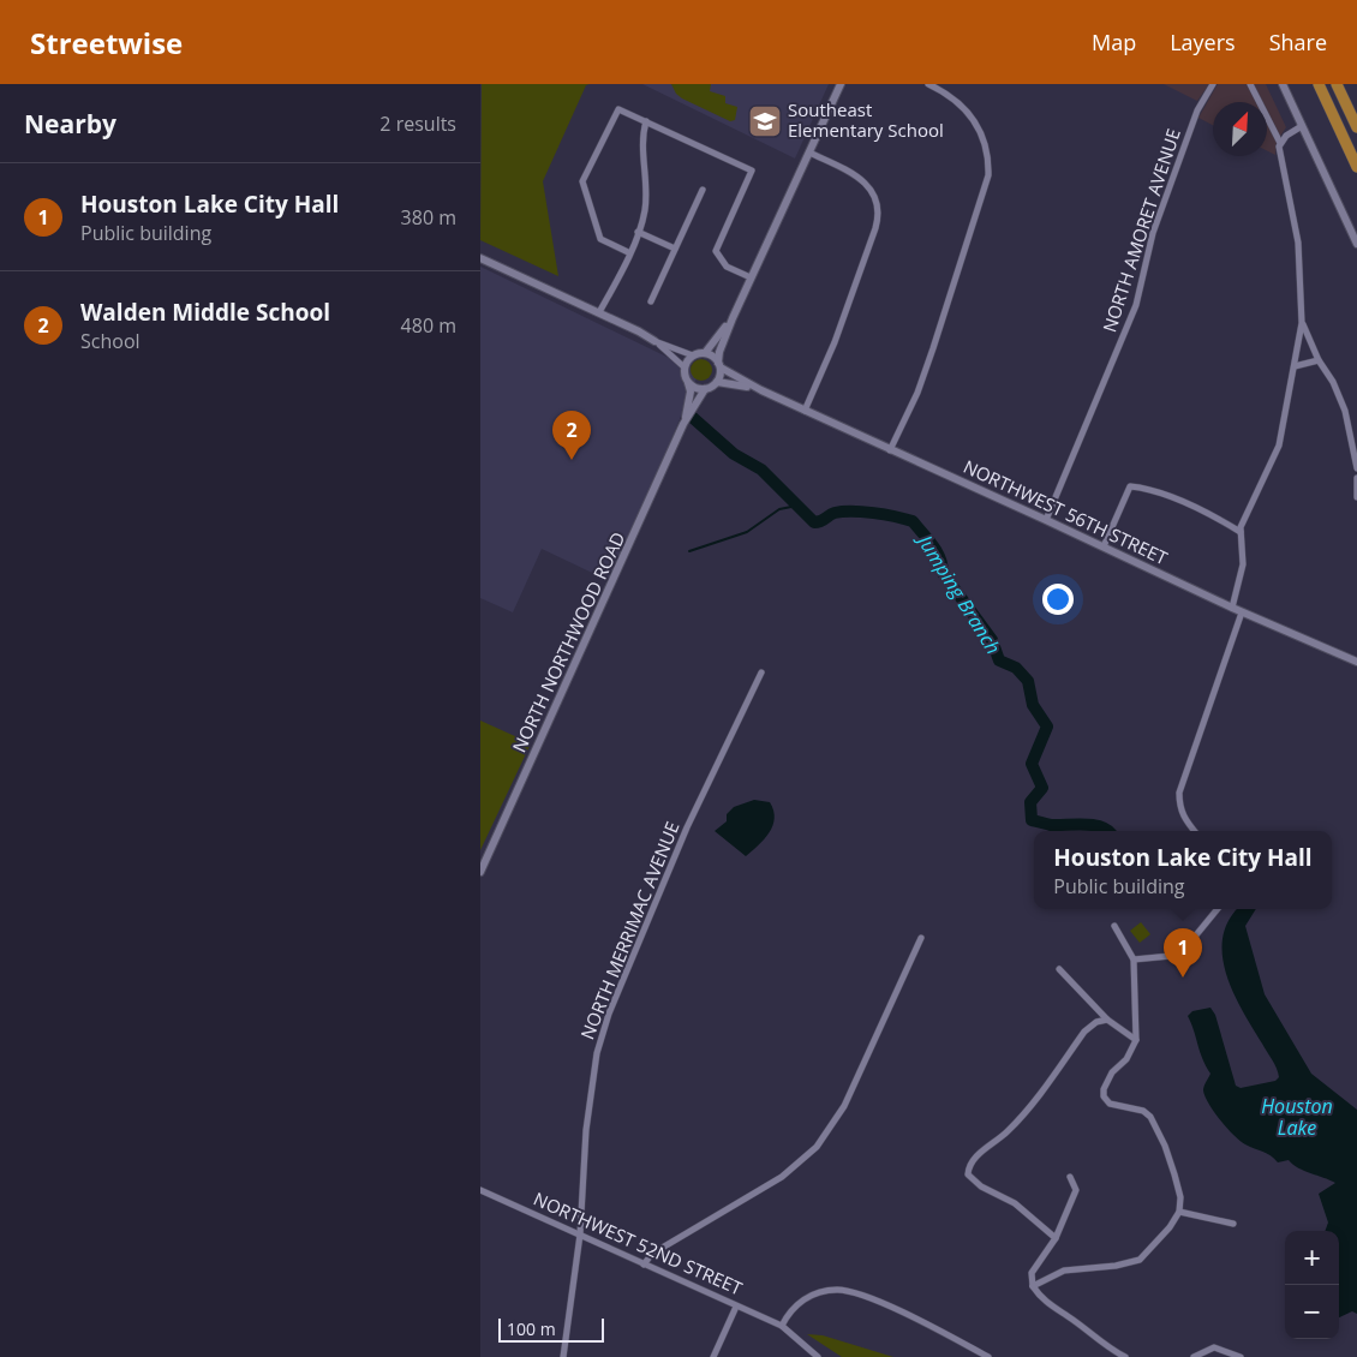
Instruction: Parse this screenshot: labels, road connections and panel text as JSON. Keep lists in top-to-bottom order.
{
  "streets": {
    "street": [
      "NORTH AMORET AVENUE",
      "NORTHWEST 56TH STREET",
      "NORTH NORTHWOOD ROAD",
      "NORTH MERRIMAC AVENUE",
      "NORTHWEST 52ND STREET"
    ]
  },
  "crossings": [
    ["NORTH AMORET AVENUE", "NORTHWEST 56TH STREET"],
    ["NORTHWEST 56TH STREET", "NORTH NORTHWOOD ROAD"],
    ["NORTH MERRIMAC AVENUE", "NORTHWEST 52ND STREET"]
  ],
  "water": ["Jumping Branch", "Houston Lake"],
  "places": {
    "school or university": ["Southeast Elementary School"]
  },
  "scale_bar": "100 m",
  "north": "top right",
  "page": {
    "header": "Streetwise",
    "nav": ["Map", "Layers", "Share"],
    "heading": ["Nearby", "2 results"],
    "list": [
      {
        "mark": "1",
        "name": "Houston Lake City Hall",
        "note": "Public building",
        "value": "380 m"
      },
      {
        "mark": "2",
        "name": "Walden Middle School",
        "note": "School",
        "value": "480 m"
      }
    ],
    "pins": ["2", "1"],
    "popup": ["Houston Lake City Hall", "Public building"],
    "map_buttons": ["+", "−"],
    "scale": "100 m"
  }
}
